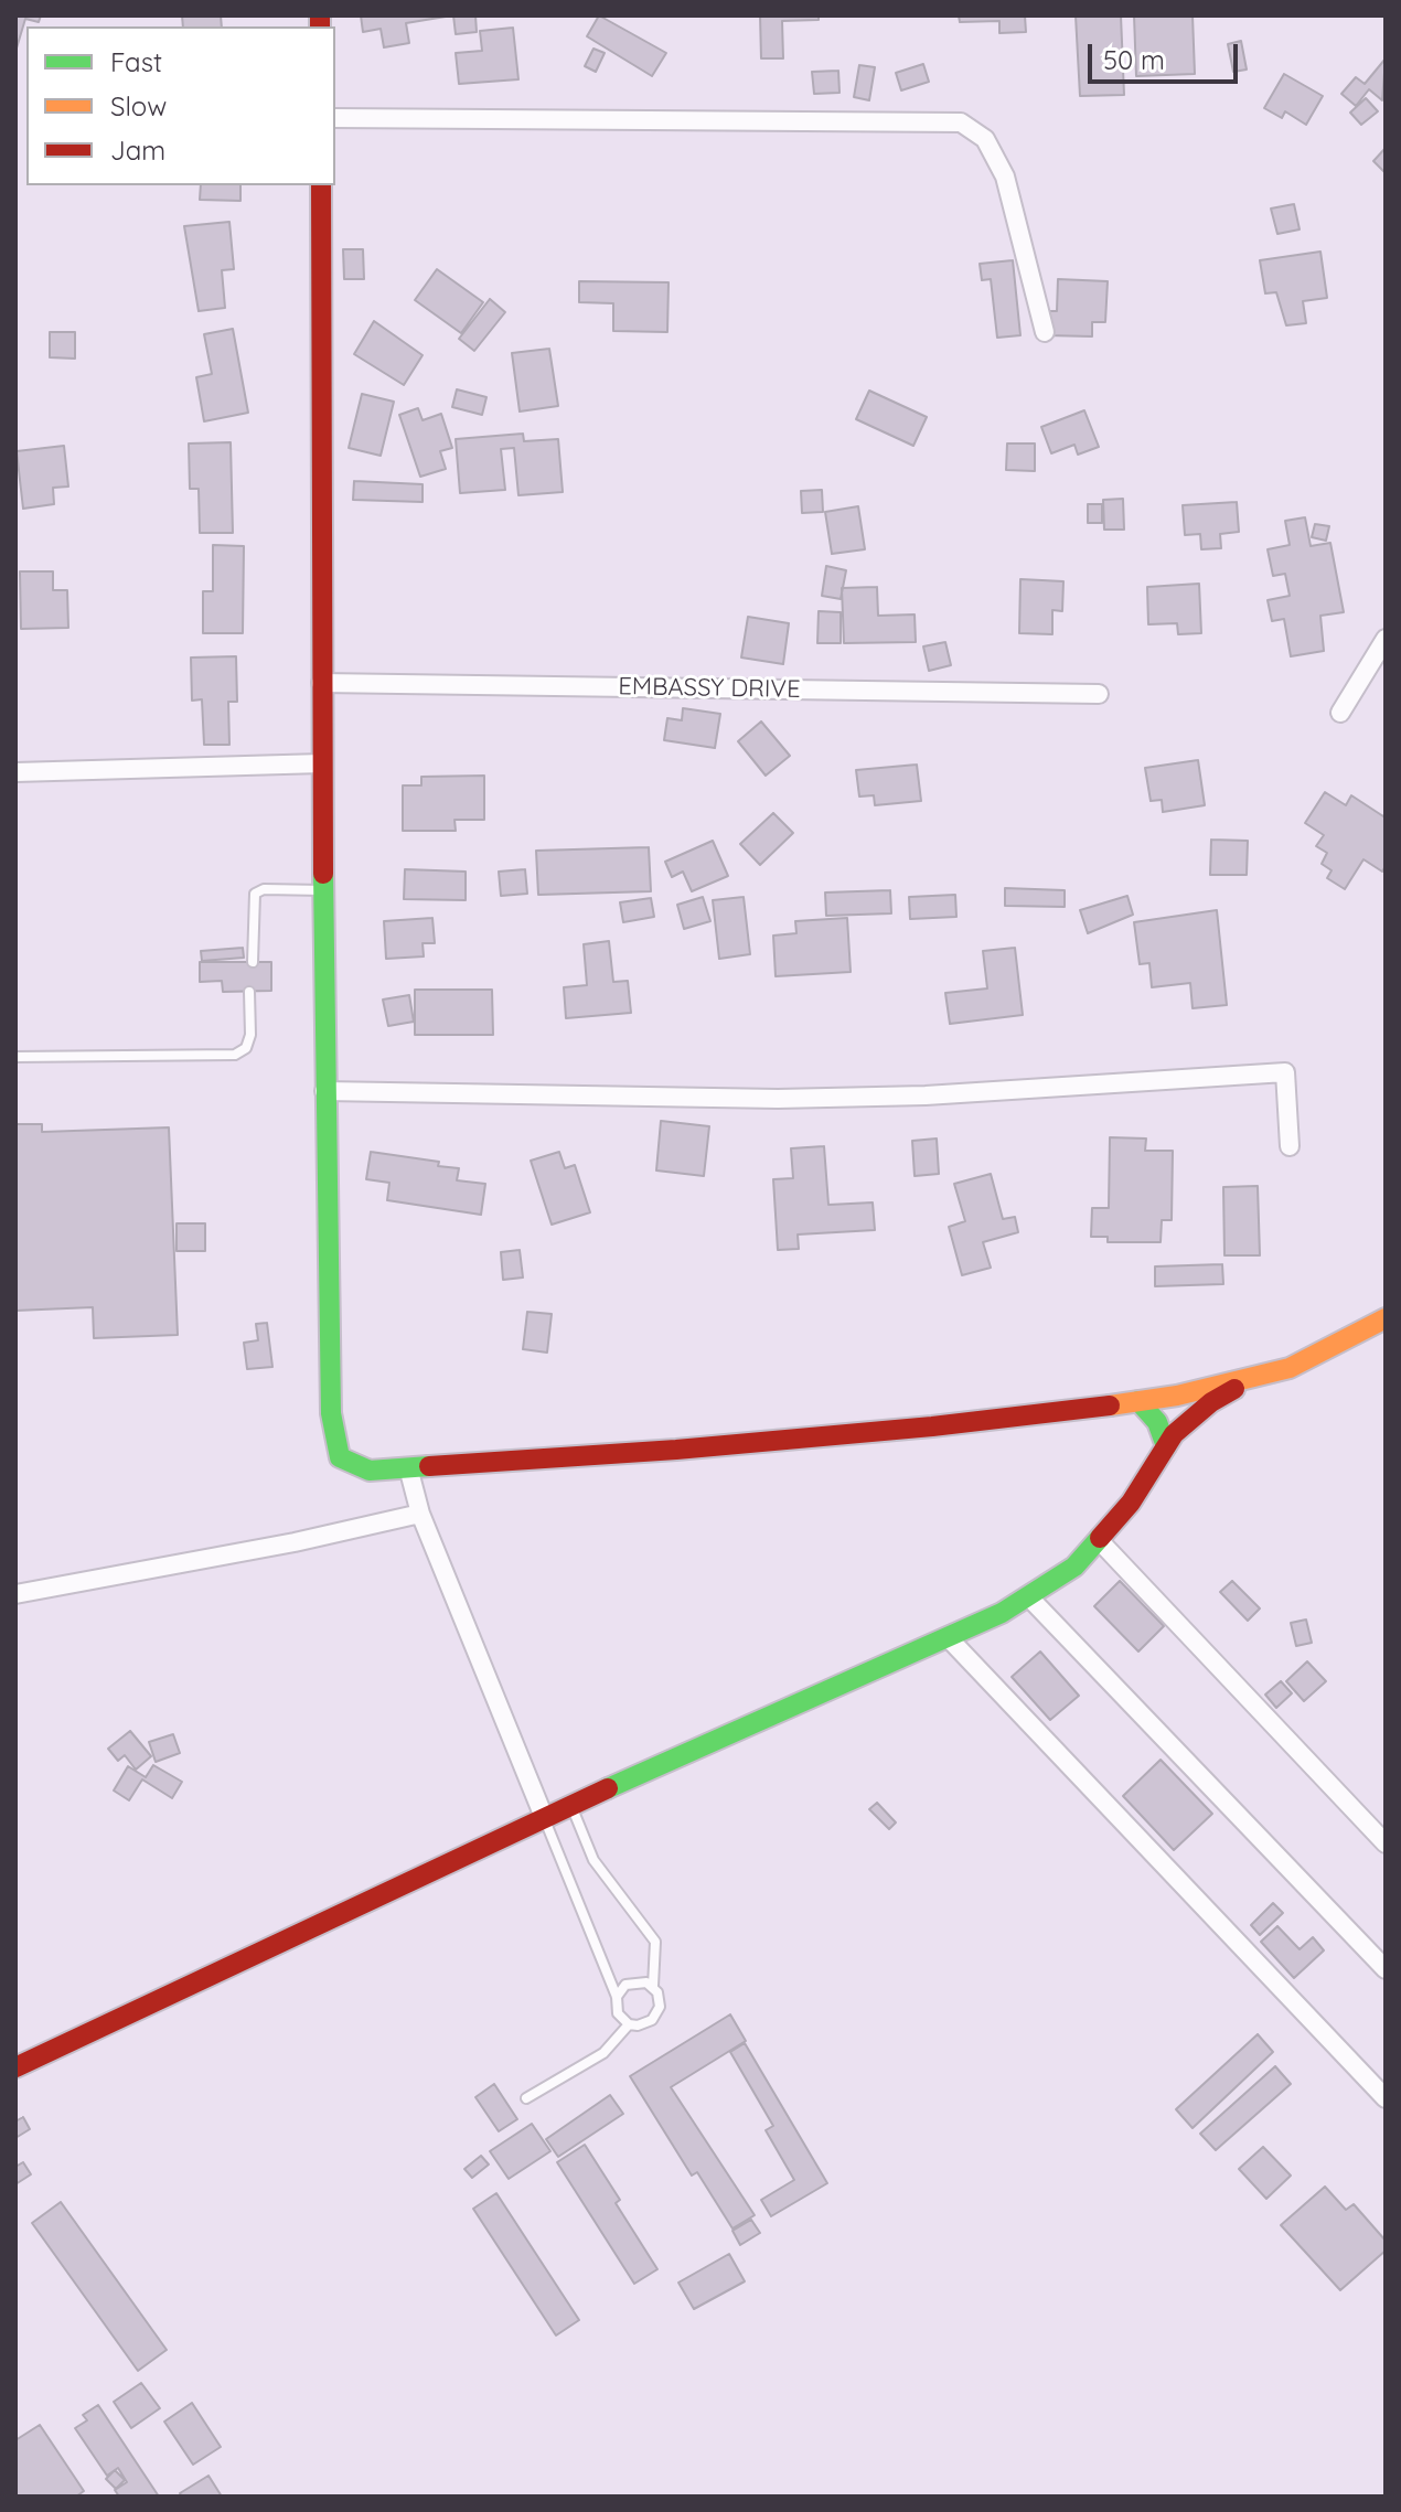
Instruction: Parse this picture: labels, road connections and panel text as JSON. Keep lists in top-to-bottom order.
{
  "streets": {
    "street": ["EMBASSY DRIVE"]
  },
  "legend": ["Fast", "Slow", "Jam"],
  "scale_bar": "50 m"
}
